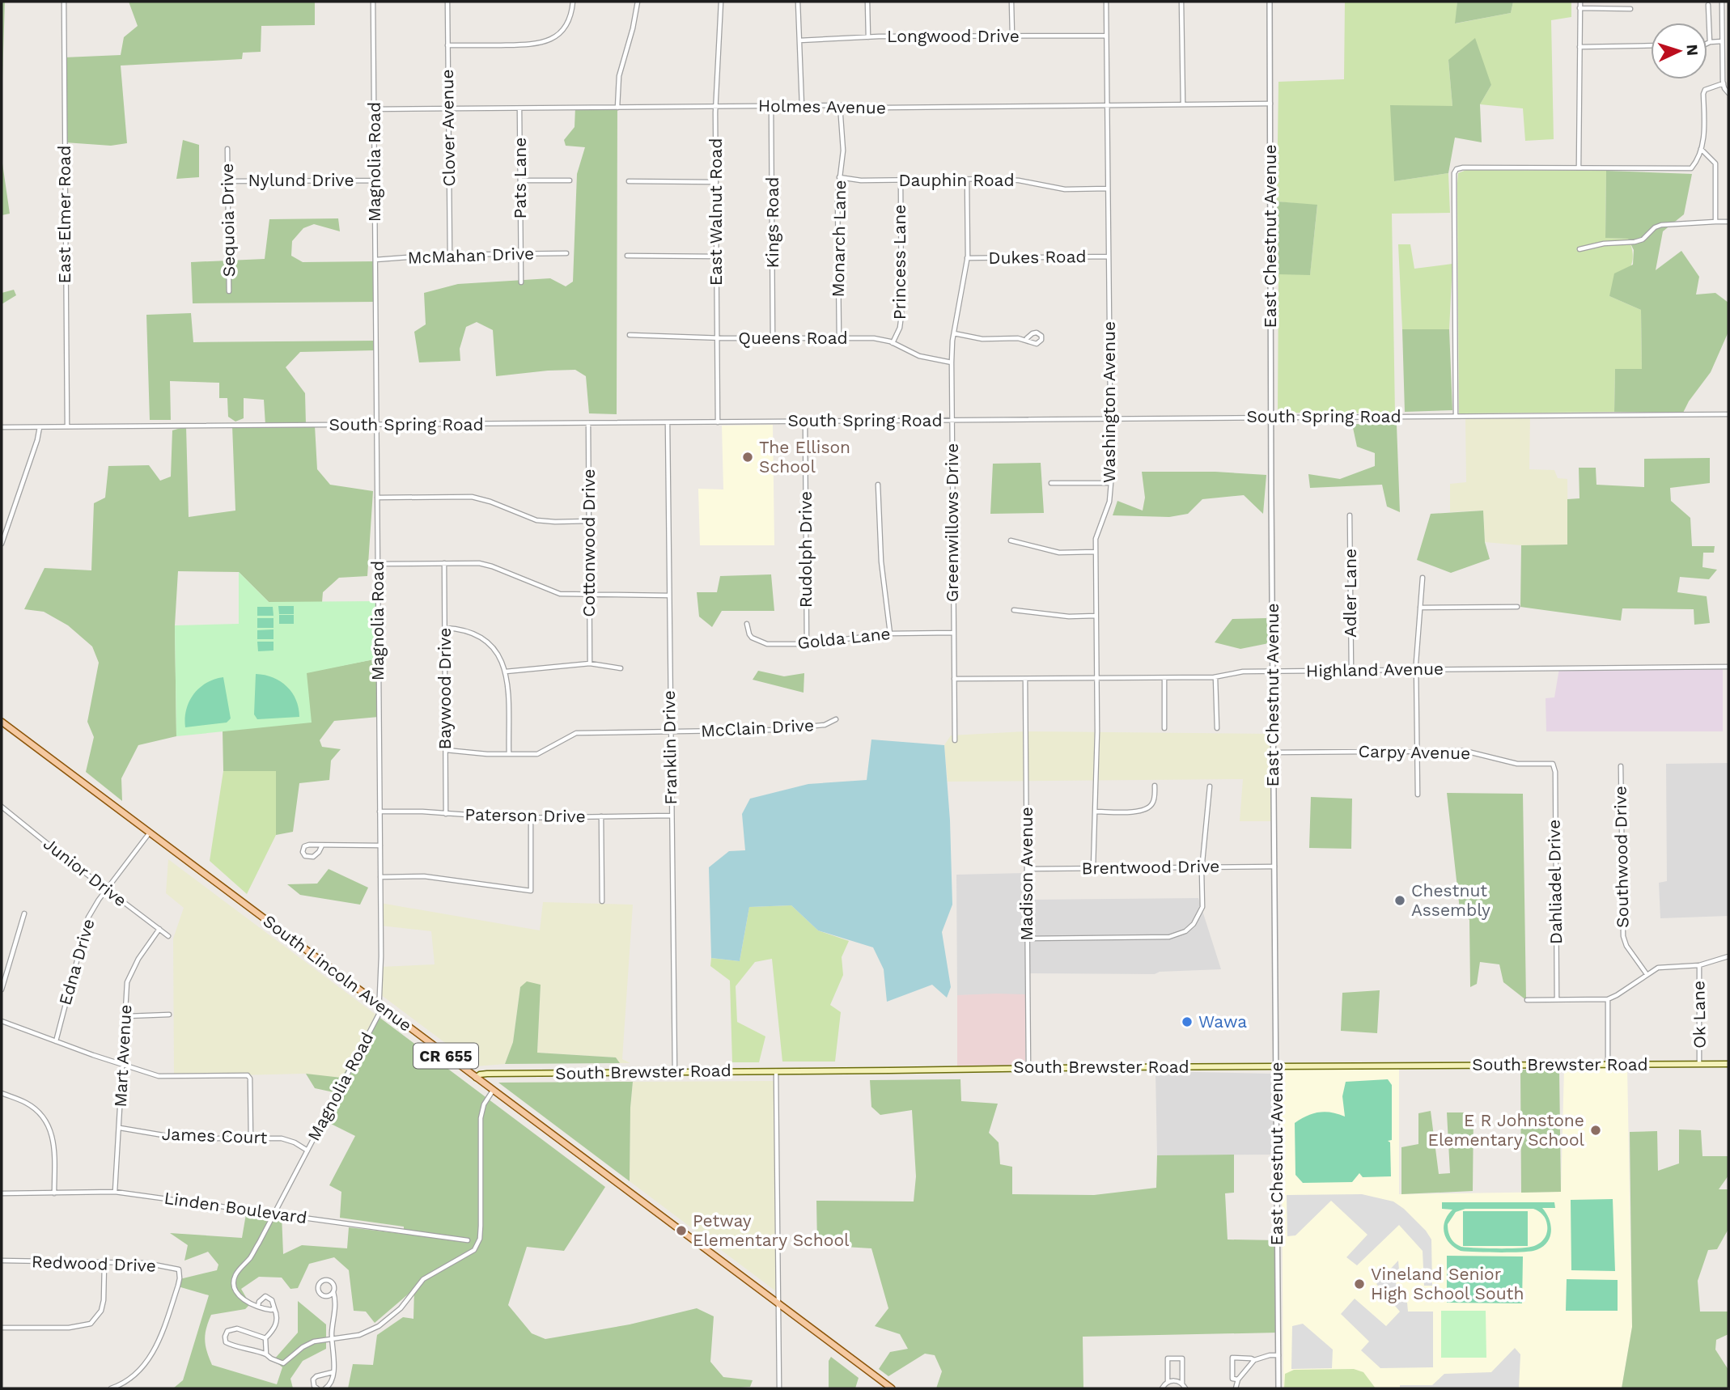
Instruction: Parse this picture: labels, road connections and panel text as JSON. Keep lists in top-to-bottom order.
{
  "streets": {
    "main road": ["South Lincoln Avenue", "CR 655", "South Brewster Road"],
    "street": [
      "Longwood Drive",
      "Holmes Avenue",
      "Clover Avenue",
      "Magnolia Road",
      "Pats Lane",
      "Nylund Drive",
      "Dauphin Road",
      "East Walnut Road",
      "East Elmer Road",
      "Sequoia Drive",
      "Kings Road",
      "East Chestnut Avenue",
      "Monarch Lane",
      "McMahan Drive",
      "Dukes Road",
      "Princess Lane",
      "Queens Road",
      "Washington Avenue",
      "South Spring Road",
      "Greenwillows Drive",
      "Cottonwood Drive",
      "Rudolph Drive",
      "Adler Lane",
      "Golda Lane",
      "Highland Avenue",
      "Baywood Drive",
      "McClain Drive",
      "Franklin Drive",
      "Carpy Avenue",
      "Paterson Drive",
      "Southwood Drive",
      "Brentwood Drive",
      "Junior Drive",
      "Madison Avenue",
      "Dahliadel Drive",
      "Edna Drive",
      "Ok Lane",
      "Mart Avenue",
      "James Court",
      "Linden Boulevard",
      "Redwood Drive"
    ]
  },
  "crossings": [
    ["Longwood Drive", "Washington Avenue"],
    ["Holmes Avenue", "Clover Avenue"],
    ["Holmes Avenue", "Magnolia Road"],
    ["Holmes Avenue", "Pats Lane"],
    ["Holmes Avenue", "East Walnut Road"],
    ["Holmes Avenue", "Kings Road"],
    ["Holmes Avenue", "East Chestnut Avenue"],
    ["Holmes Avenue", "Monarch Lane"],
    ["Holmes Avenue", "Washington Avenue"],
    ["Clover Avenue", "McMahan Drive"],
    ["Magnolia Road", "Nylund Drive"],
    ["Magnolia Road", "McMahan Drive"],
    ["Magnolia Road", "South Spring Road"],
    ["Magnolia Road", "Paterson Drive"],
    ["Magnolia Road", "South Lincoln Avenue"],
    ["Magnolia Road", "James Court"],
    ["Magnolia Road", "Linden Boulevard"],
    ["Pats Lane", "McMahan Drive"],
    ["Nylund Drive", "Sequoia Drive"],
    ["Dauphin Road", "Monarch Lane"],
    ["Dauphin Road", "Princess Lane"],
    ["Dauphin Road", "Washington Avenue"],
    ["Dauphin Road", "Greenwillows Drive"],
    ["East Walnut Road", "Queens Road"],
    ["East Walnut Road", "South Spring Road"],
    ["East Elmer Road", "South Spring Road"],
    ["Kings Road", "Queens Road"],
    ["East Chestnut Avenue", "South Spring Road"],
    ["East Chestnut Avenue", "Highland Avenue"],
    ["East Chestnut Avenue", "Carpy Avenue"],
    ["East Chestnut Avenue", "Brentwood Drive"],
    ["East Chestnut Avenue", "South Brewster Road"],
    ["Monarch Lane", "Queens Road"],
    ["Dukes Road", "Washington Avenue"],
    ["Dukes Road", "Greenwillows Drive"],
    ["Princess Lane", "Queens Road"],
    ["Queens Road", "Greenwillows Drive"],
    ["Washington Avenue", "South Spring Road"],
    ["Washington Avenue", "Highland Avenue"],
    ["Washington Avenue", "Brentwood Drive"],
    ["South Spring Road", "Greenwillows Drive"],
    ["South Spring Road", "Cottonwood Drive"],
    ["South Spring Road", "Rudolph Drive"],
    ["South Spring Road", "Franklin Drive"],
    ["Greenwillows Drive", "Golda Lane"],
    ["Greenwillows Drive", "Highland Avenue"],
    ["Rudolph Drive", "Golda Lane"],
    ["Adler Lane", "Highland Avenue"],
    ["Highland Avenue", "Madison Avenue"],
    ["Baywood Drive", "McClain Drive"],
    ["Baywood Drive", "Paterson Drive"],
    ["McClain Drive", "Franklin Drive"],
    ["Franklin Drive", "Paterson Drive"],
    ["Franklin Drive", "South Brewster Road"],
    ["Carpy Avenue", "Dahliadel Drive"],
    ["Brentwood Drive", "Madison Avenue"],
    ["Junior Drive", "Edna Drive"],
    ["Junior Drive", "Mart Avenue"],
    ["Madison Avenue", "South Brewster Road"],
    ["Edna Drive", "South Lincoln Avenue"],
    ["South Lincoln Avenue", "South Brewster Road"],
    ["Ok Lane", "South Brewster Road"],
    ["Mart Avenue", "James Court"],
    ["Mart Avenue", "Linden Boulevard"]
  ],
  "places": [
    "The Ellison School",
    "Chestnut Assembly",
    "Wawa",
    "E R Johnstone Elementary School",
    "Petway Elementary School",
    "Vineland Senior High School South"
  ],
  "north": "right"
}
